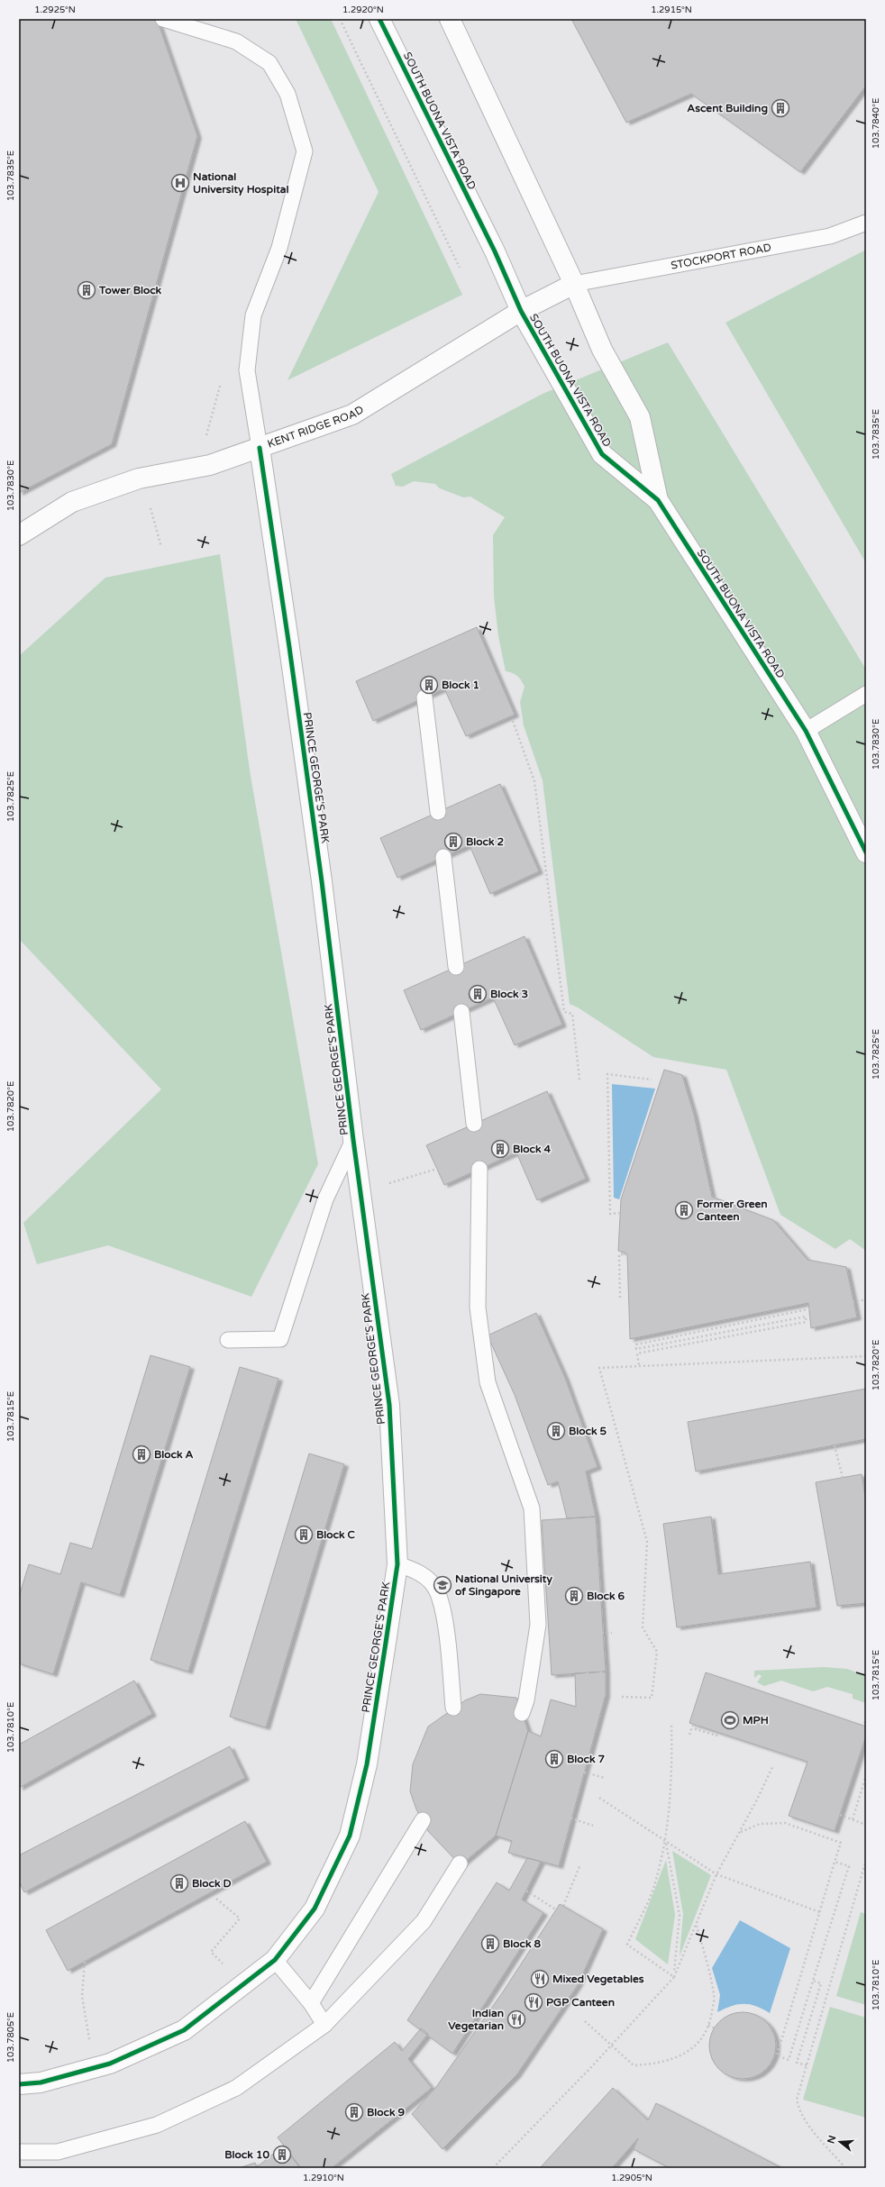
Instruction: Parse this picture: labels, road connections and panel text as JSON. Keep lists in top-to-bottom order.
{
  "streets": {
    "street": ["SOUTH BUONA VISTA ROAD", "KENT RIDGE ROAD", "PRINCE GEORGE'S PARK"],
    "lane": ["STOCKPORT ROAD"]
  },
  "crossings": [
    ["SOUTH BUONA VISTA ROAD", "STOCKPORT ROAD"],
    ["SOUTH BUONA VISTA ROAD", "KENT RIDGE ROAD"],
    ["STOCKPORT ROAD", "KENT RIDGE ROAD"],
    ["KENT RIDGE ROAD", "PRINCE GEORGE'S PARK"]
  ],
  "places": {
    "building": [
      "Ascent Building",
      "Tower Block",
      "Block 1",
      "Block 2",
      "Block 3",
      "Block 4",
      "Former Green Canteen",
      "Block 5",
      "Block A",
      "Block C",
      "Block 6",
      "Block 7",
      "Block D",
      "Block 8",
      "Block 9",
      "Block 10"
    ],
    "hospital": ["National University Hospital"],
    "school or university": ["National University of Singapore"],
    "sports": ["MPH"],
    "restaurant": ["Mixed Vegetables", "PGP Canteen", "Indian Vegetarian"]
  },
  "north": "left",
  "coordinates": [
    "1.2925°N",
    "1.2920°N",
    "1.2915°N",
    "103.7840°E",
    "103.7835°E",
    "103.7830°E",
    "103.7825°E",
    "103.7820°E",
    "103.7815°E",
    "103.7810°E",
    "103.7805°E",
    "1.2910°N",
    "1.2905°N"
  ]
}
